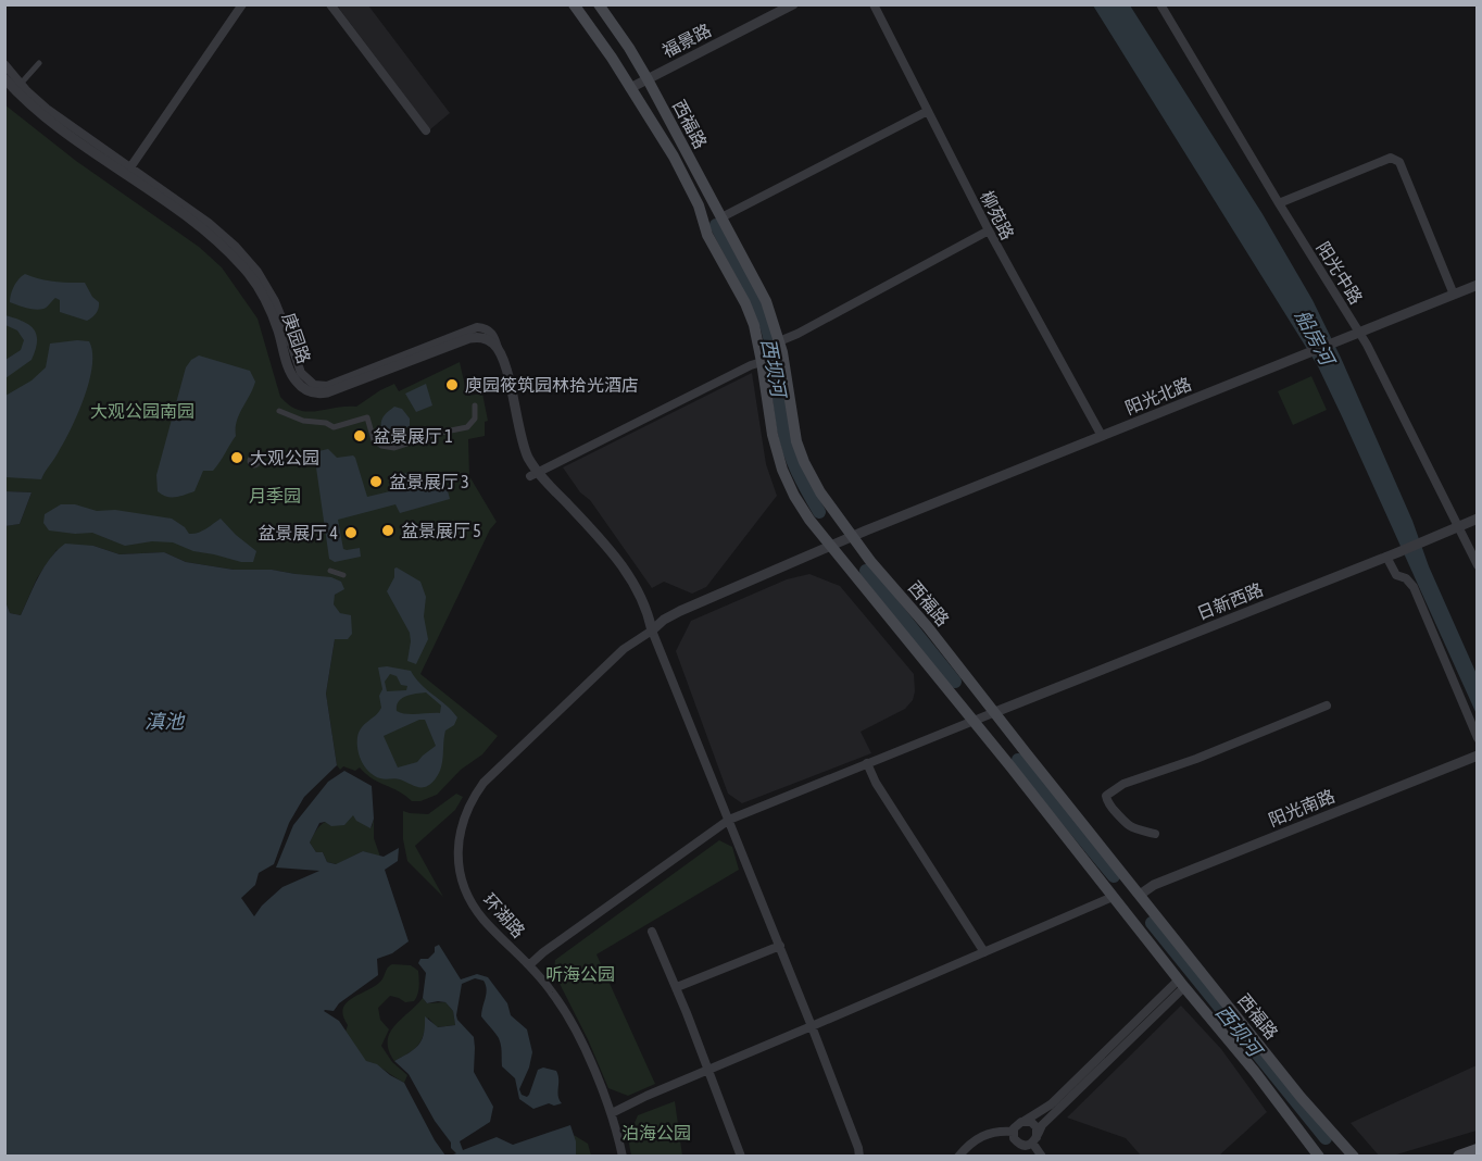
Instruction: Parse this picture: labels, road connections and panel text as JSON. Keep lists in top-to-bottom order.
{
  "streets": {
    "main road": ["西福路"],
    "street": [
      "福景路",
      "柳苑路",
      "阳光中路",
      "庚园路",
      "阳光北路",
      "日新西路",
      "阳光南路",
      "环湖路"
    ]
  },
  "crossings": [
    ["福景路", "西福路"],
    ["西福路", "阳光北路"],
    ["西福路", "日新西路"],
    ["西福路", "阳光南路"],
    ["柳苑路", "阳光北路"],
    ["阳光中路", "阳光北路"],
    ["阳光中路", "日新西路"],
    ["阳光北路", "环湖路"]
  ],
  "water": ["船房河", "西坝河", "滇池"],
  "parks": [
    "大观公园南园",
    "月季园",
    "听海公园",
    "泊海公园"
  ],
  "places": [
    "庾园筱筑园林拾光酒店",
    "盆景展厅 1",
    "大观公园",
    "盆景展厅 3",
    "盆景展厅 5",
    "盆景展厅 4"
  ]
}
